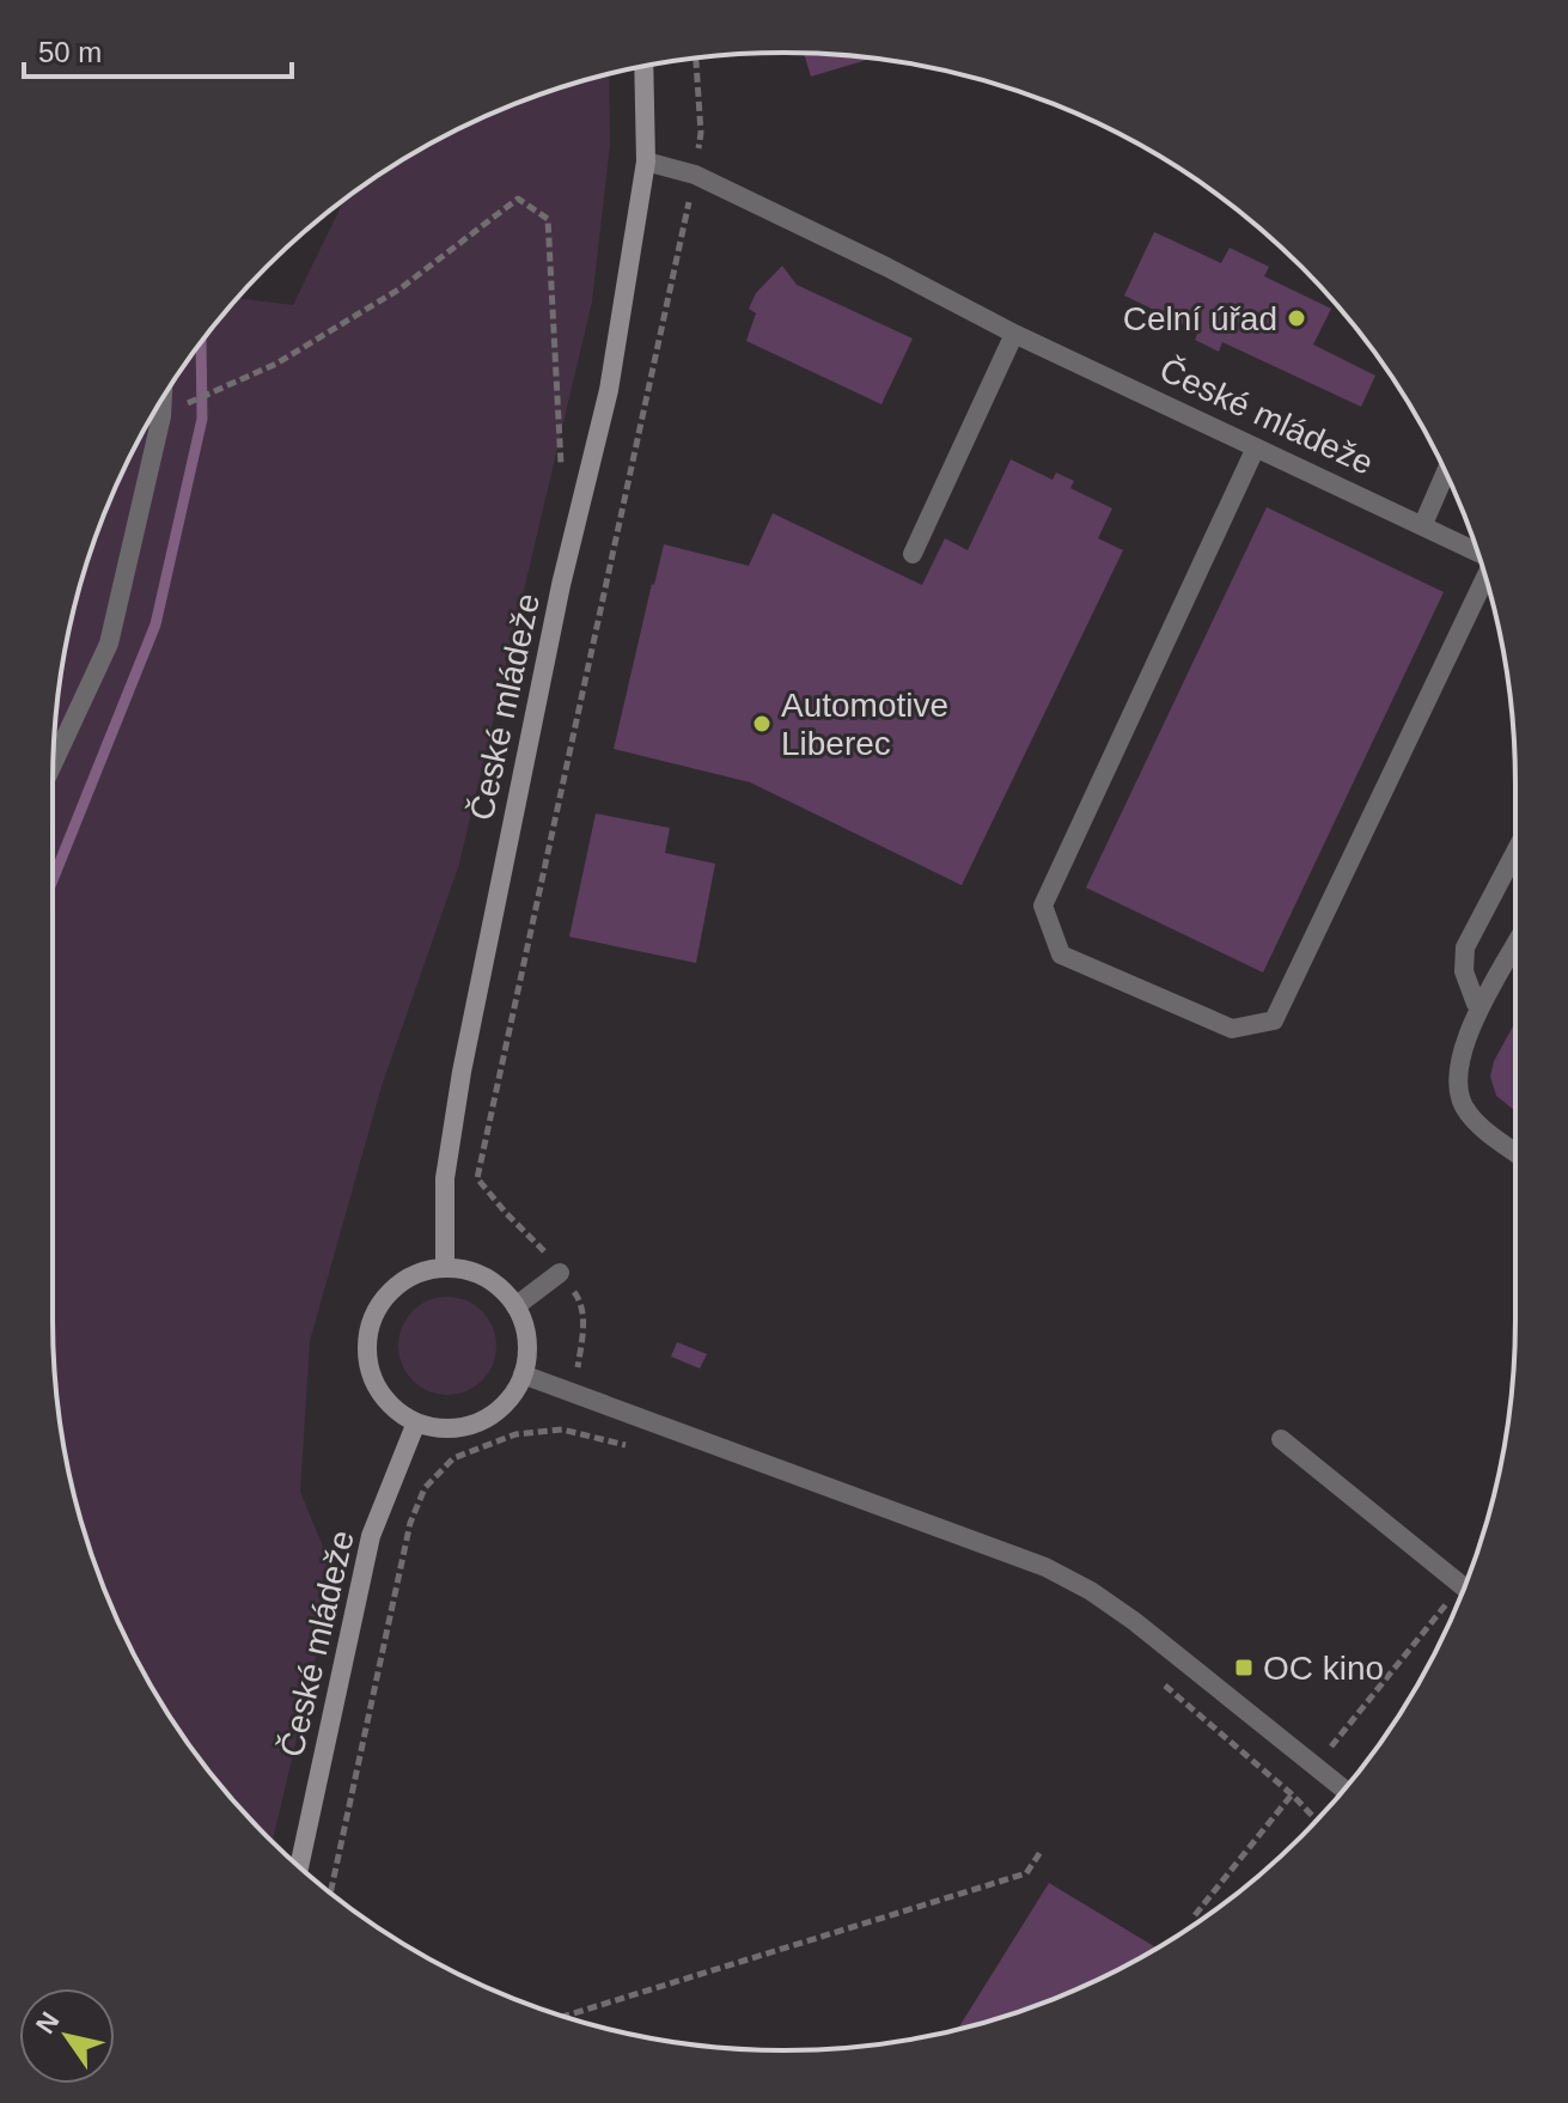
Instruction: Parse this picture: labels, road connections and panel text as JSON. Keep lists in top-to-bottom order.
{
  "streets": {
    "street": ["České mládeže"]
  },
  "places": {
    "other": ["Celní úřad", "Automotive Liberec"],
    "transit": ["OC kino"]
  },
  "scale_bar": "50 m",
  "north": "top left"
}
